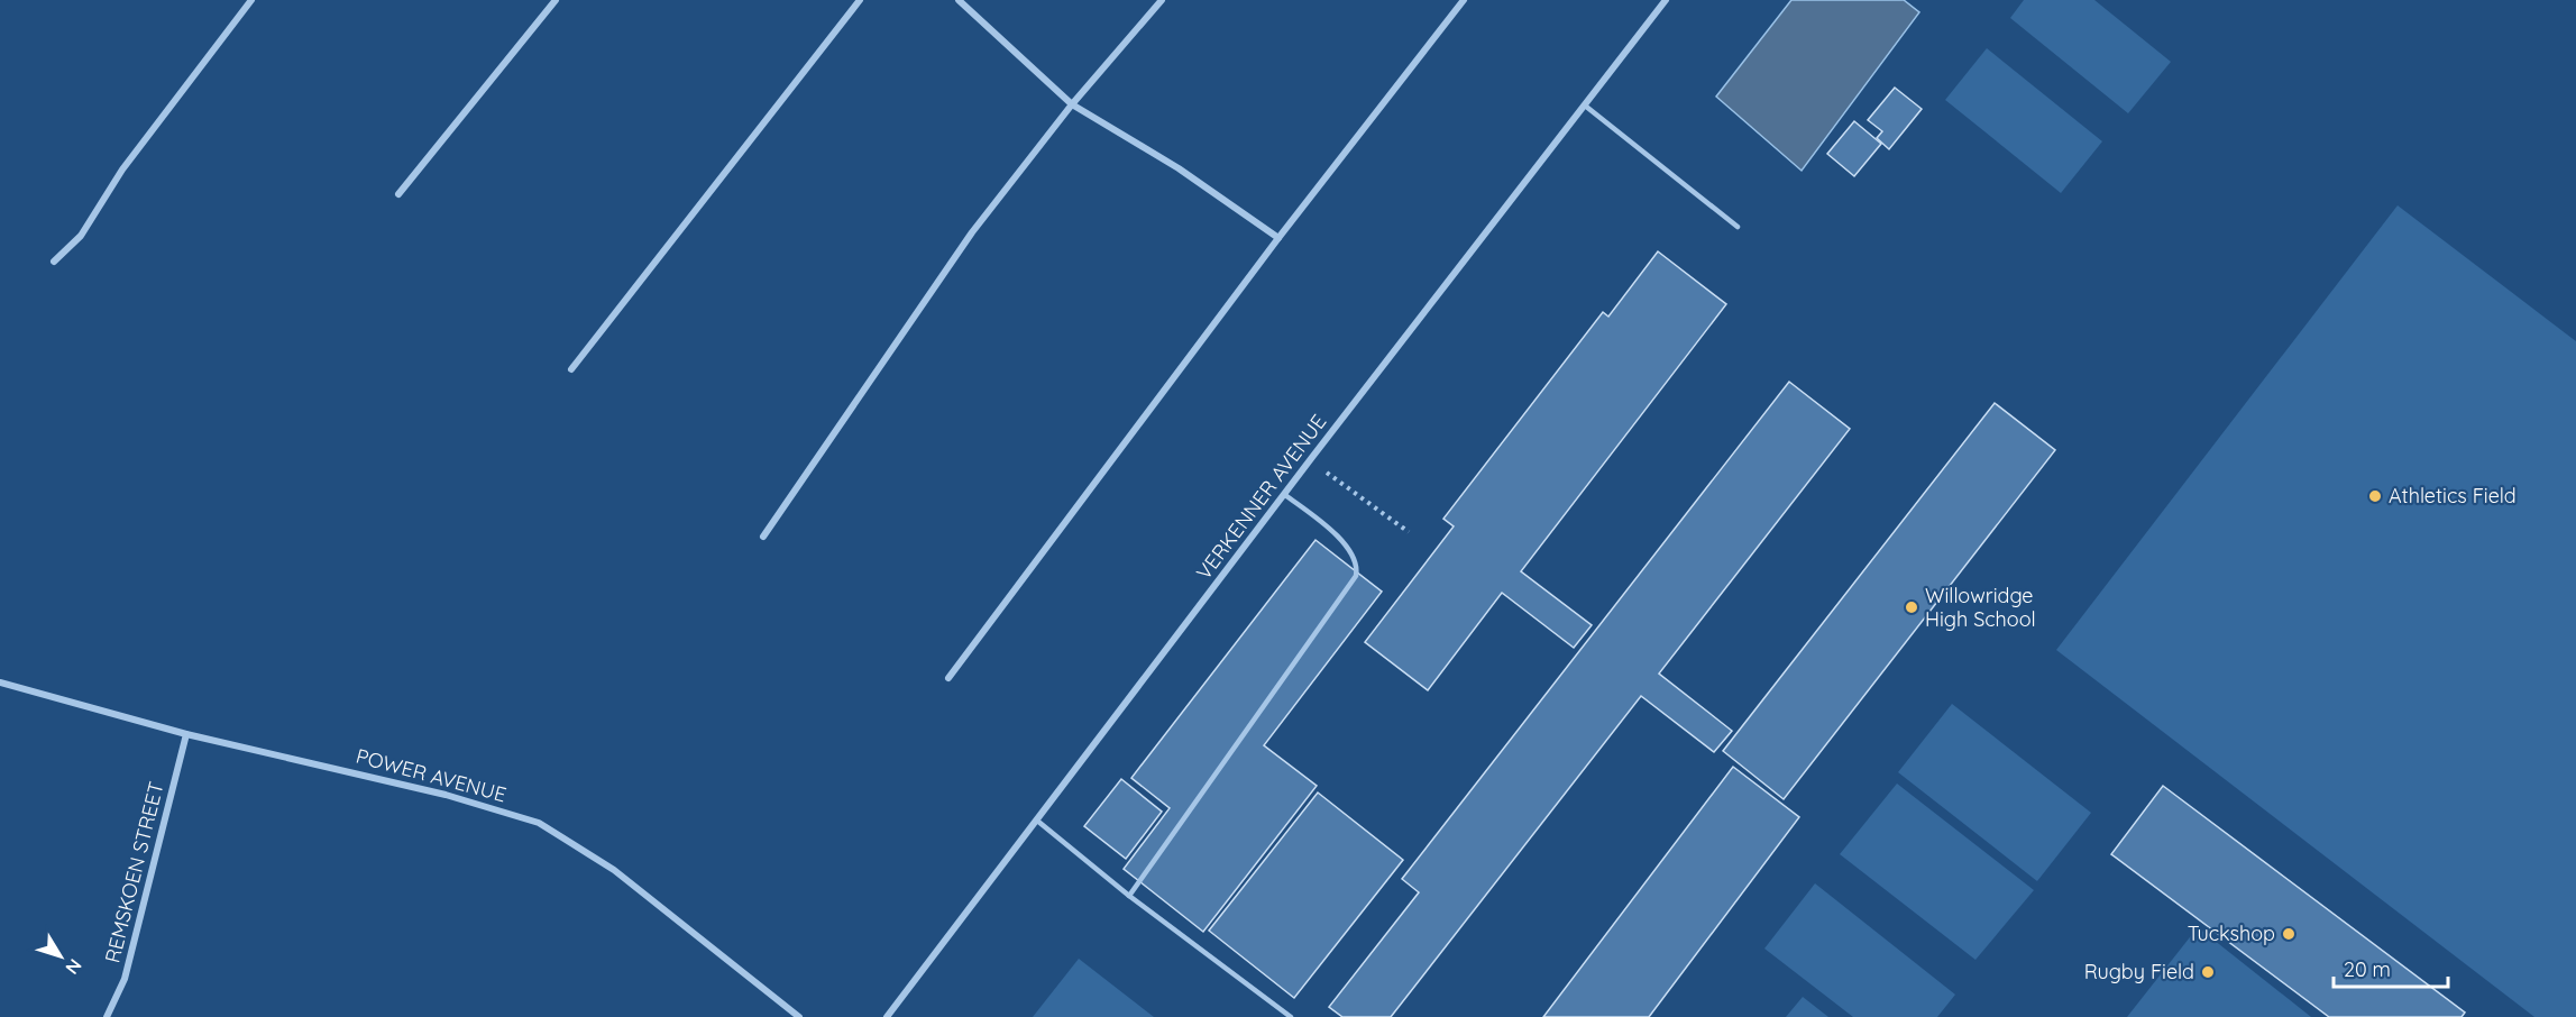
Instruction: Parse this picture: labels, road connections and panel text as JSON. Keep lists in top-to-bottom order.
{
  "streets": {
    "street": ["VERKENNER AVENUE", "POWER AVENUE", "REMSKOEN STREET"]
  },
  "crossings": [
    ["POWER AVENUE", "REMSKOEN STREET"]
  ],
  "places": [
    "Athletics Field",
    "Willowridge High School",
    "Tuckshop",
    "Rugby Field"
  ],
  "scale_bar": "20 m",
  "north": "bottom right"
}
